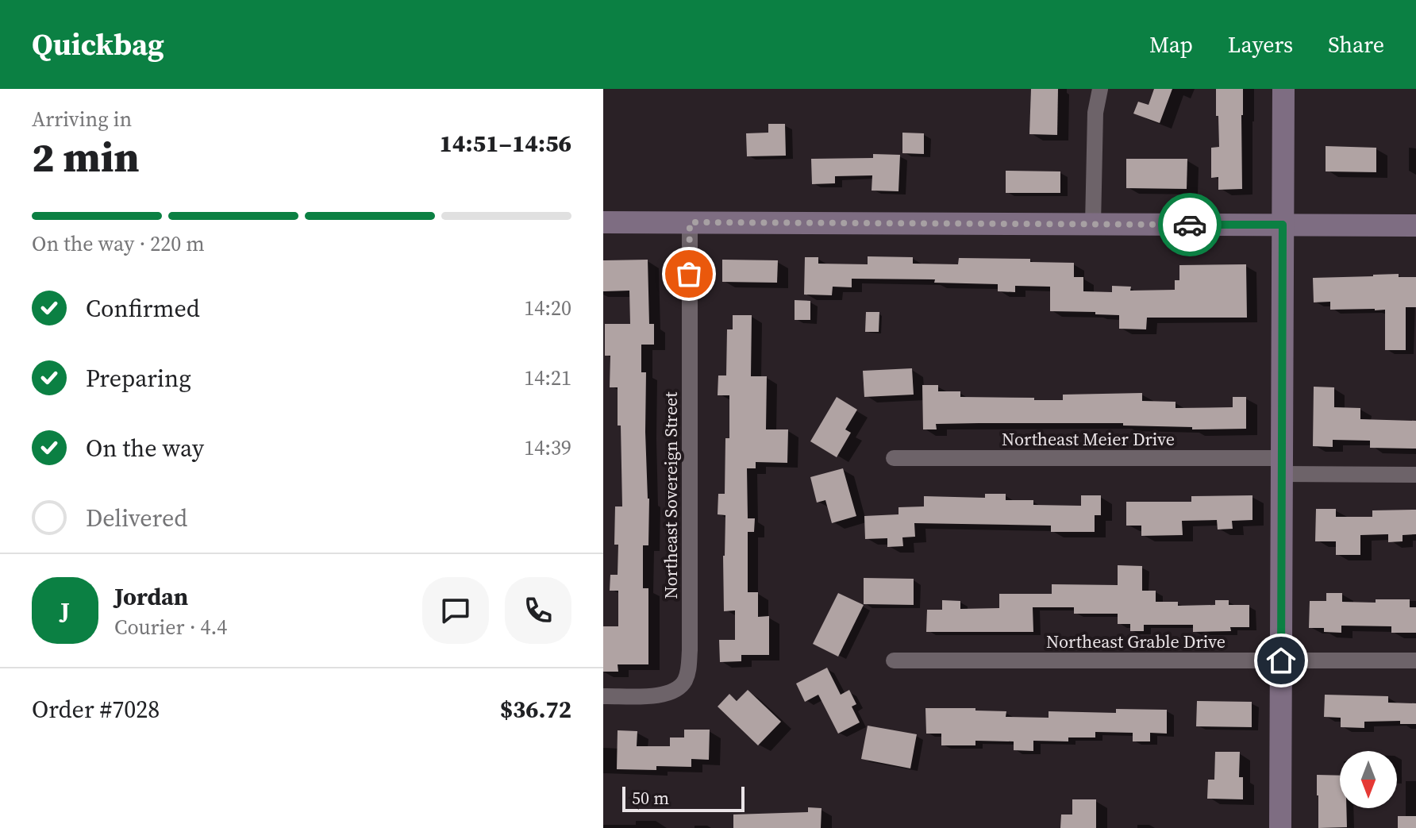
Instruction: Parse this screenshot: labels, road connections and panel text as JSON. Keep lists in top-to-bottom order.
{
  "streets": {
    "street": ["Northeast Meier Drive", "Northeast Sovereign Street", "Northeast Grable Drive"]
  },
  "scale_bar": "50 m",
  "north": "bottom",
  "page": {
    "header": "Quickbag",
    "nav": ["Map", "Layers", "Share"],
    "heading": ["2 min", "Arriving in", "14:51–14:56"],
    "panel": [
      "Jordan",
      "Courier · 4.4",
      "Order #7028",
      "$36.72"
    ],
    "bar": "On the way · 220 m",
    "list": [
      ["Confirmed", "14:20"],
      ["Preparing", "14:21"],
      ["On the way", "14:39"],
      "Delivered"
    ],
    "round": "J",
    "scale": "50 m"
  }
}
